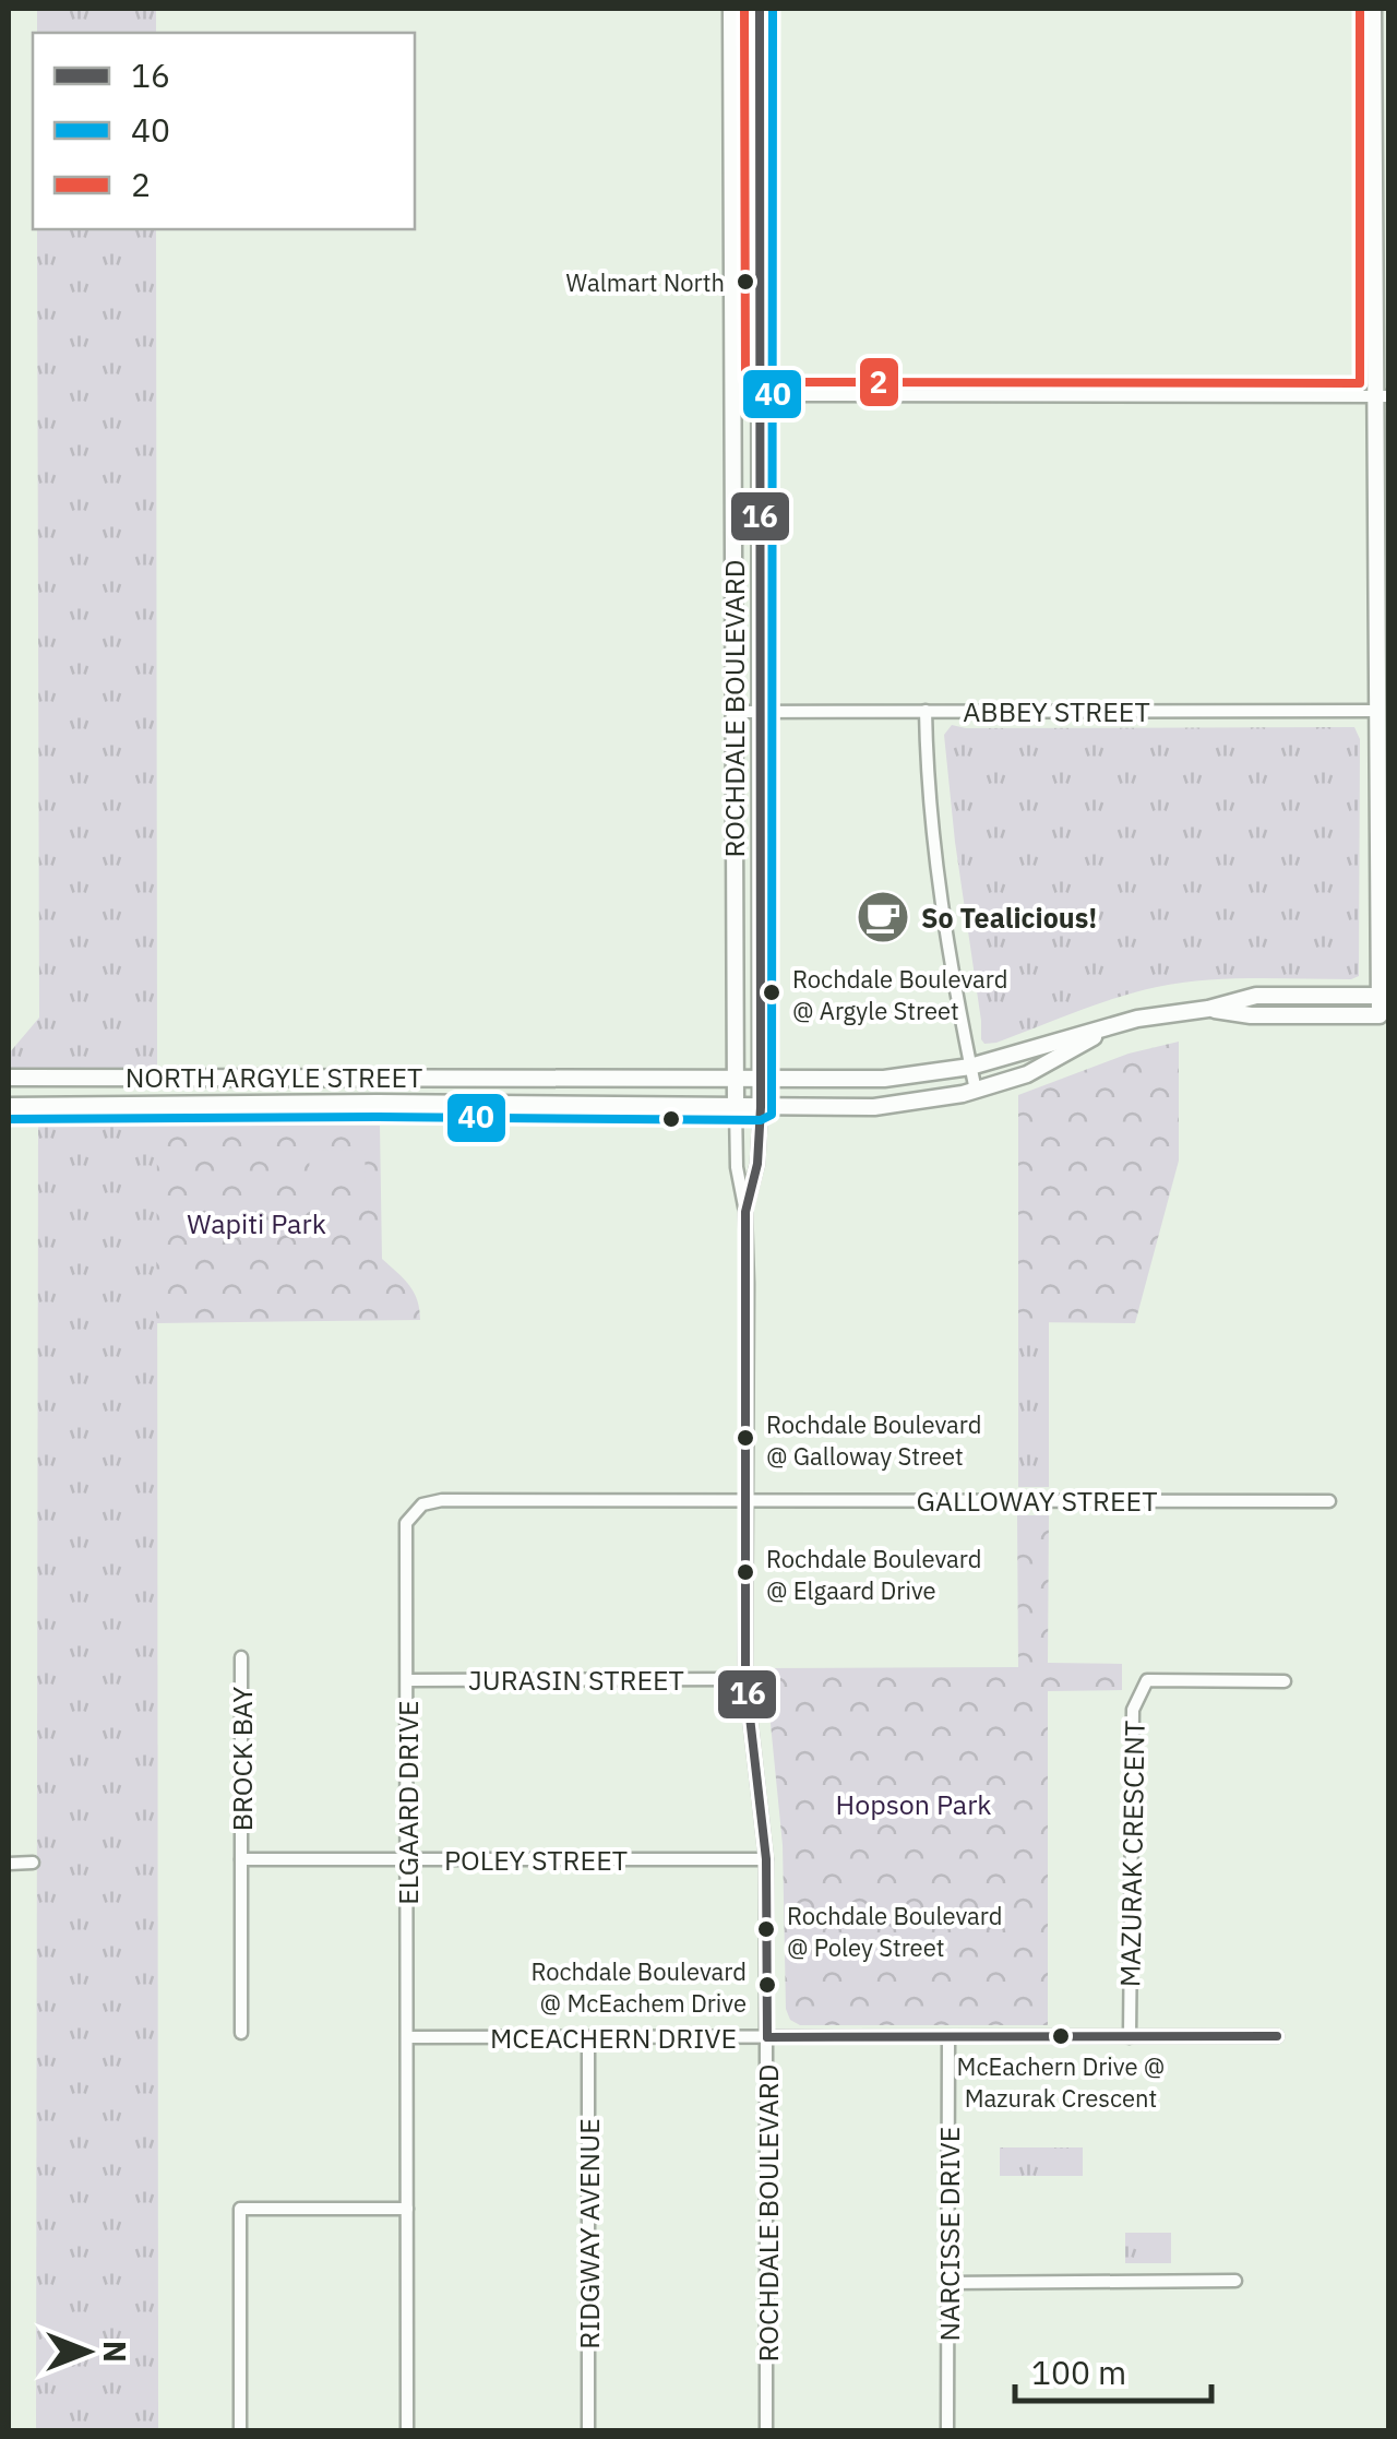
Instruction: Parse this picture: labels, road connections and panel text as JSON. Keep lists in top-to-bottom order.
{
  "streets": {
    "street": [
      "ROCHDALE BOULEVARD",
      "ABBEY STREET",
      "NORTH ARGYLE STREET",
      "GALLOWAY STREET",
      "JURASIN STREET",
      "BROCK BAY",
      "ELGAARD DRIVE",
      "MAZURAK CRESCENT",
      "POLEY STREET",
      "MCEACHERN DRIVE",
      "RIDGWAY AVENUE",
      "NARCISSE DRIVE"
    ]
  },
  "crossings": [
    ["ROCHDALE BOULEVARD", "ABBEY STREET"],
    ["ROCHDALE BOULEVARD", "NORTH ARGYLE STREET"],
    ["ROCHDALE BOULEVARD", "GALLOWAY STREET"],
    ["ROCHDALE BOULEVARD", "JURASIN STREET"],
    ["ROCHDALE BOULEVARD", "ELGAARD DRIVE"],
    ["ROCHDALE BOULEVARD", "POLEY STREET"],
    ["ROCHDALE BOULEVARD", "MCEACHERN DRIVE"],
    ["GALLOWAY STREET", "ELGAARD DRIVE"],
    ["JURASIN STREET", "ELGAARD DRIVE"],
    ["BROCK BAY", "POLEY STREET"],
    ["ELGAARD DRIVE", "POLEY STREET"],
    ["ELGAARD DRIVE", "MCEACHERN DRIVE"],
    ["MAZURAK CRESCENT", "MCEACHERN DRIVE"],
    ["MCEACHERN DRIVE", "RIDGWAY AVENUE"],
    ["MCEACHERN DRIVE", "NARCISSE DRIVE"]
  ],
  "parks": ["Wapiti Park", "Hopson Park"],
  "places": {
    "other": [
      "Walmart North",
      "Rochdale Boulevard @ Argyle Street",
      "Rochdale Boulevard @ Galloway Street",
      "Rochdale Boulevard @ Elgaard Drive",
      "Rochdale Boulevard @ Poley Street",
      "Rochdale Boulevard @ McEachem Drive",
      "McEachern Drive @ Mazurak Crescent"
    ],
    "cafe": ["So Tealicious!"]
  },
  "lines": ["transit line 16", "transit line 40", "transit line 2"],
  "legend": ["16", "40", "2"],
  "scale_bar": "100 m",
  "north": "right"
}
